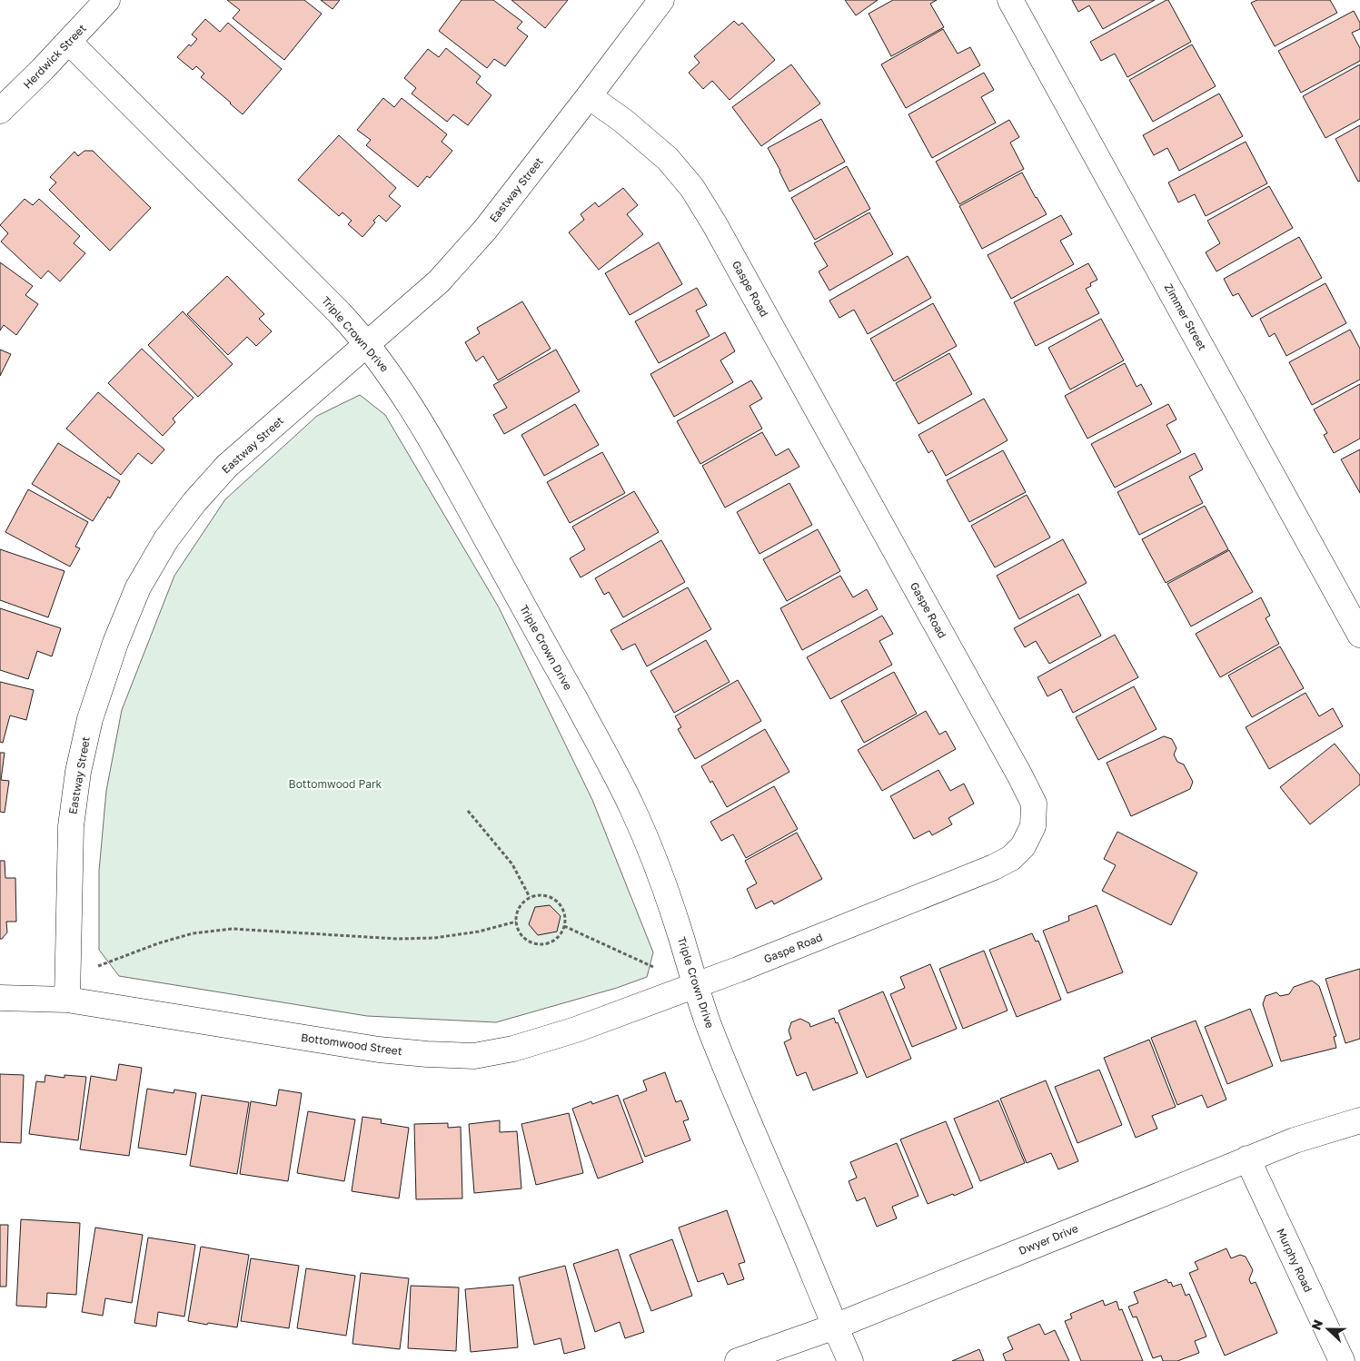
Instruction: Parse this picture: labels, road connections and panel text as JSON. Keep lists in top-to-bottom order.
{
  "streets": {
    "street": [
      "Herdwick Street",
      "Eastway Street",
      "Gaspe Road",
      "Zimmer Street",
      "Triple Crown Drive",
      "Bottomwood Street",
      "Dwyer Drive",
      "Murphy Road"
    ]
  },
  "crossings": [
    ["Herdwick Street", "Triple Crown Drive"],
    ["Eastway Street", "Gaspe Road"],
    ["Eastway Street", "Triple Crown Drive"],
    ["Eastway Street", "Bottomwood Street"],
    ["Gaspe Road", "Triple Crown Drive"],
    ["Gaspe Road", "Bottomwood Street"],
    ["Triple Crown Drive", "Bottomwood Street"],
    ["Triple Crown Drive", "Dwyer Drive"],
    ["Dwyer Drive", "Murphy Road"]
  ],
  "parks": ["Bottomwood Park"],
  "north": "left"
}
